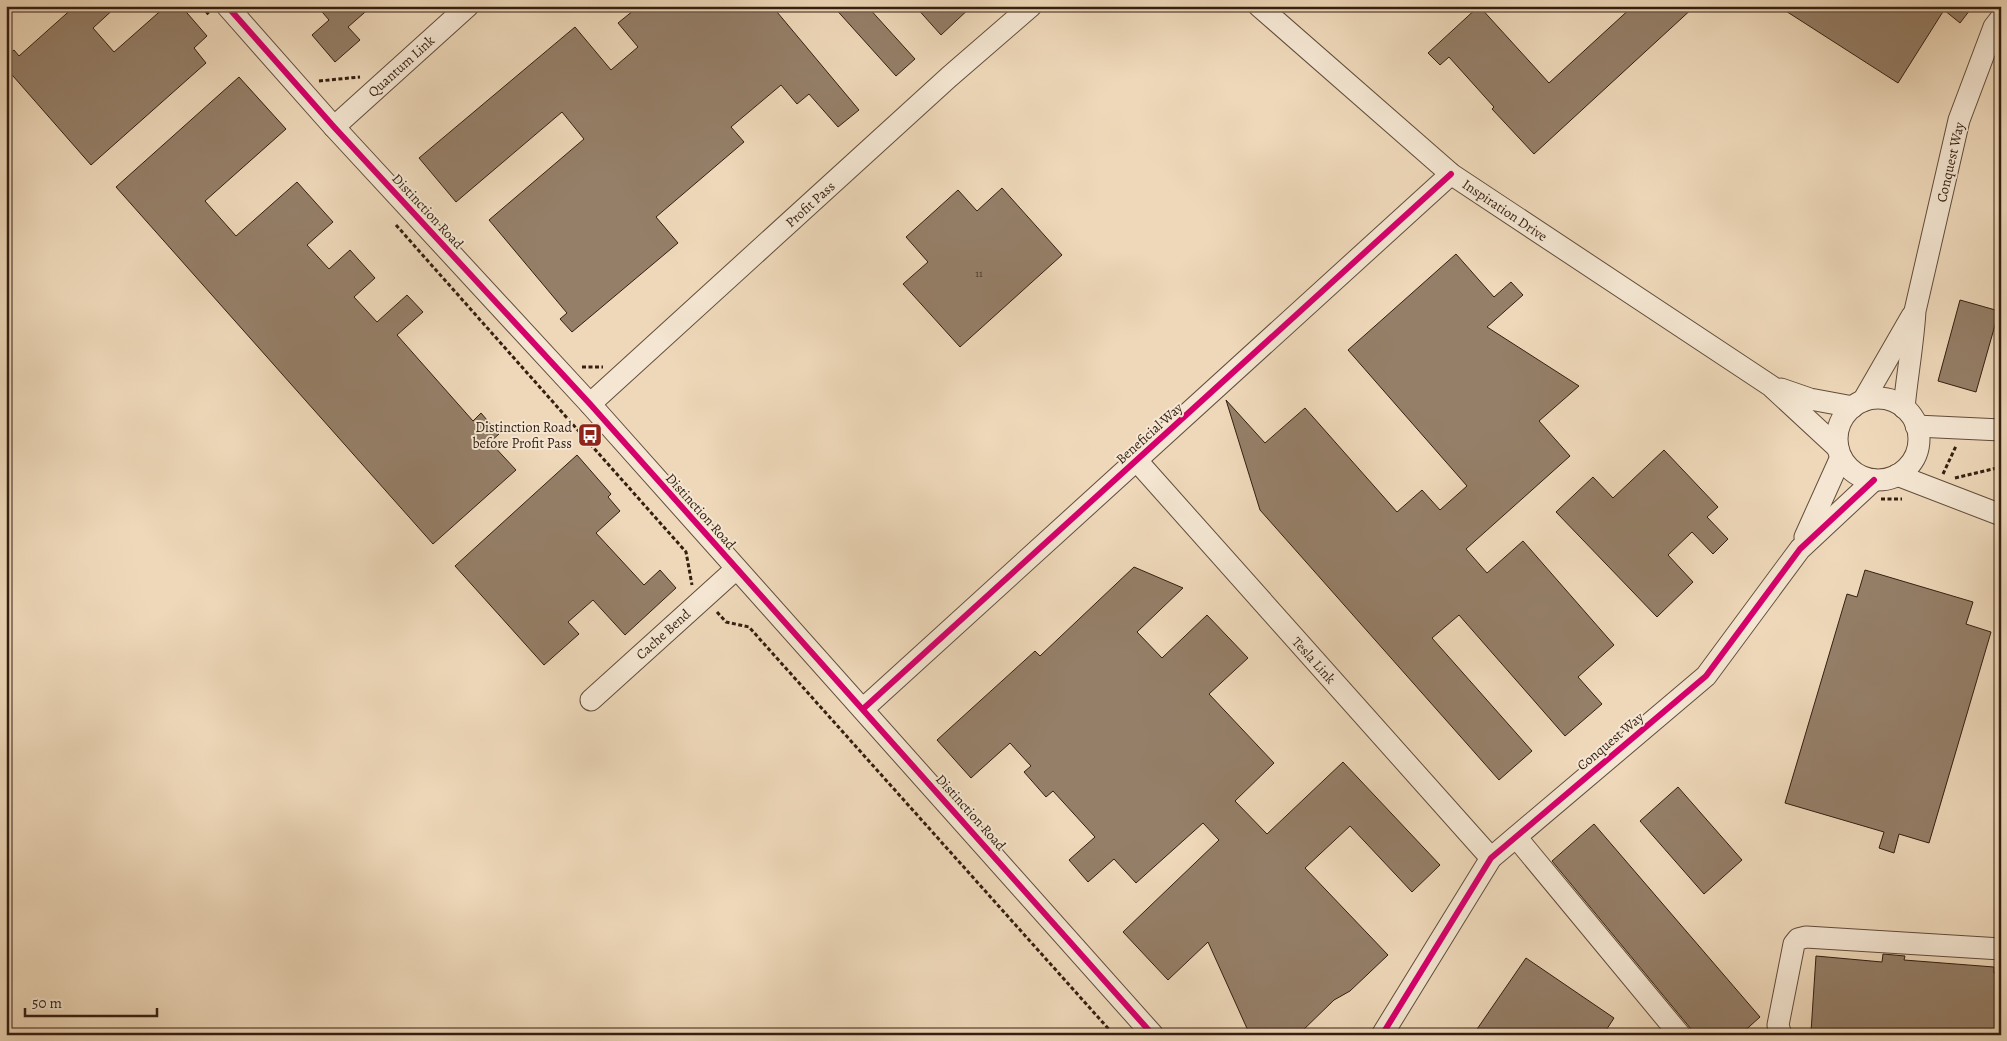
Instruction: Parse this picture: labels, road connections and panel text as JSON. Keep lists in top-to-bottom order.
{
  "streets": {
    "street": [
      "Quantum Link",
      "Conquest Way",
      "Profit Pass",
      "Inspiration Drive",
      "Distinction Road",
      "Beneficial Way",
      "Cache Bend",
      "Tesla Link"
    ]
  },
  "crossings": [
    ["Quantum Link", "Distinction Road"],
    ["Conquest Way", "Inspiration Drive"],
    ["Conquest Way", "Tesla Link"],
    ["Profit Pass", "Distinction Road"],
    ["Inspiration Drive", "Beneficial Way"],
    ["Distinction Road", "Beneficial Way"],
    ["Distinction Road", "Cache Bend"],
    ["Beneficial Way", "Tesla Link"]
  ],
  "places": {
    "bus stop": ["Distinction Road before Profit Pass"]
  },
  "house_numbers": ["11"],
  "scale_bar": "50 m"
}
